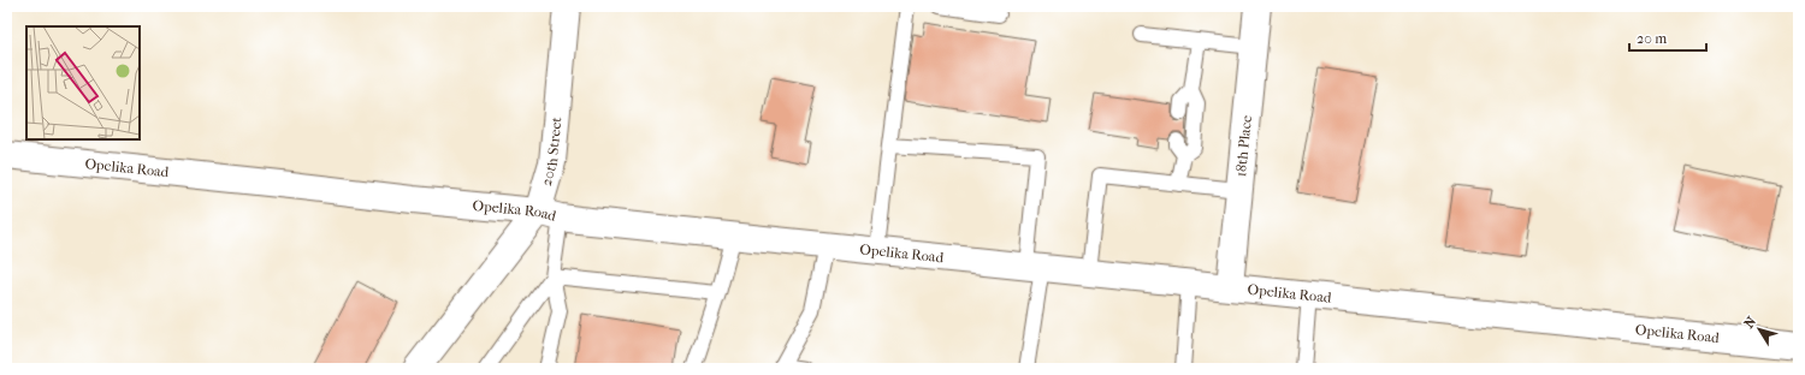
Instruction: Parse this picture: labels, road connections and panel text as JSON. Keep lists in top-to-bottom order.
{
  "streets": {
    "main road": ["18th Place", "20th Street", "Opelika Road"]
  },
  "crossings": [
    ["18th Place", "Opelika Road"],
    ["20th Street", "Opelika Road"]
  ],
  "scale_bar": "20 m",
  "north": "top left"
}
